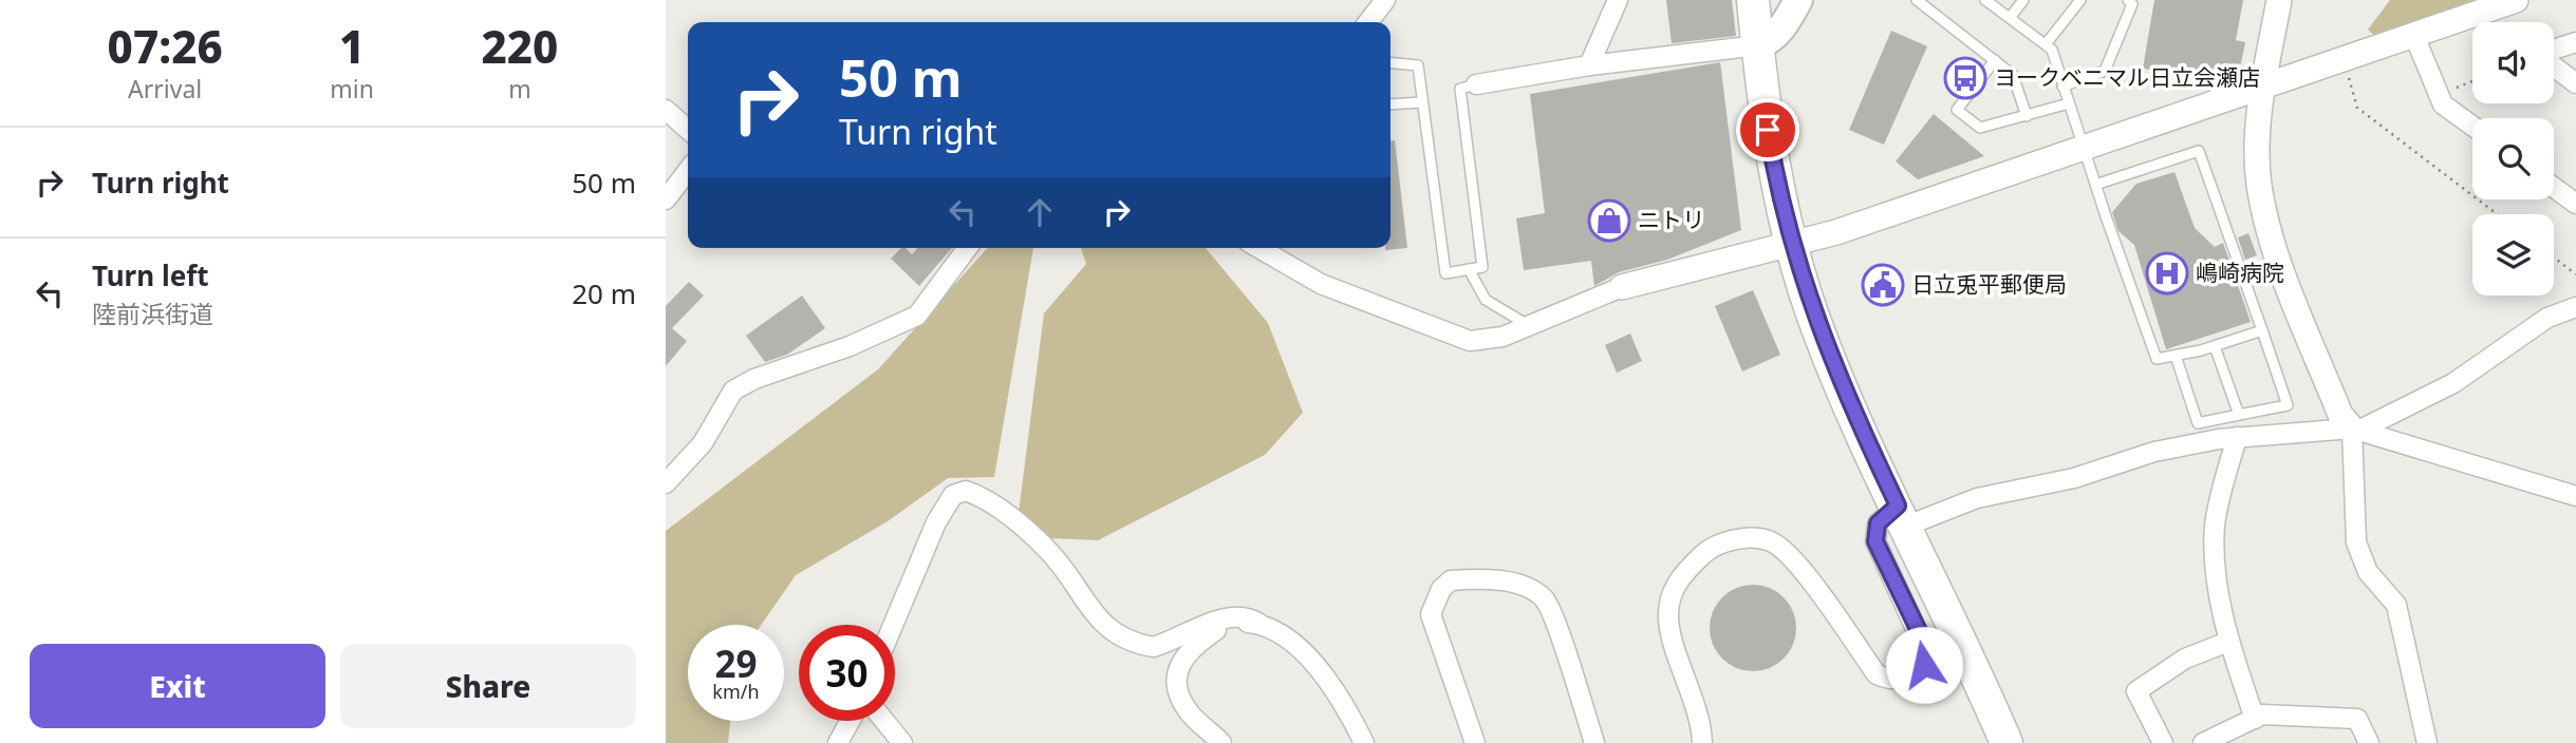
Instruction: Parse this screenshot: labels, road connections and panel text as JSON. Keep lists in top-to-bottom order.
{
  "places": {
    "bus stop": ["ヨークベニマル日立会瀬店"],
    "shop": ["ニトリ"],
    "hospital": ["嶋崎病院"],
    "public building": ["日立兎平郵便局"]
  },
  "page": {
    "eta": [
      "07:26",
      "Arrival",
      "1",
      "min",
      "220",
      "m"
    ],
    "turn": ["50 m", "Turn right"],
    "list": [
      {
        "name": "Turn right",
        "value": "50 m"
      },
      {
        "name": "Turn left",
        "note": "陸前浜街道",
        "value": "20 m"
      }
    ],
    "speed": "29 km/h",
    "limit": "30",
    "buttons": ["Exit", "Share"]
  }
}
